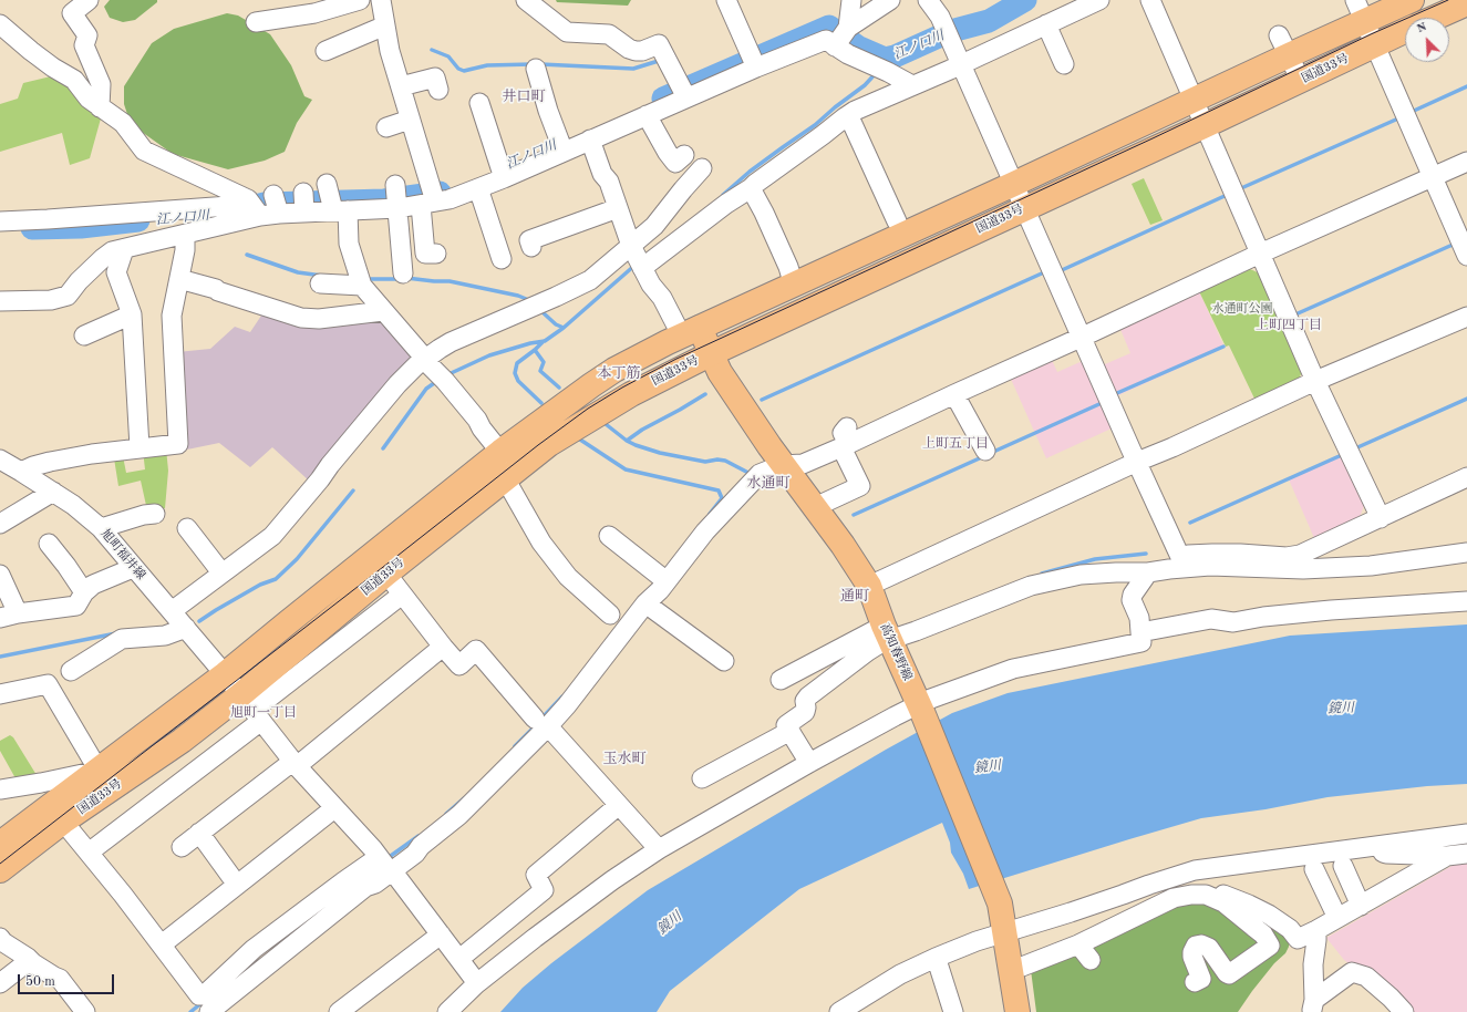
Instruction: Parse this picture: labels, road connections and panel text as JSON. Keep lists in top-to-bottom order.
{
  "streets": {
    "main road": ["国道33号", "高知春野線"],
    "street": ["旭町福井線"]
  },
  "crossings": [
    ["国道33号", "旭町福井線"],
    ["国道33号", "高知春野線"]
  ],
  "districts": [
    "井口町",
    "上町四丁目",
    "本丁筋",
    "上町五丁目",
    "水通町",
    "通町",
    "旭町一丁目",
    "玉水町"
  ],
  "water": ["江ノ口川", "鏡川"],
  "parks": ["水通町公園"],
  "scale_bar": "50 m",
  "north": "top left"
}
